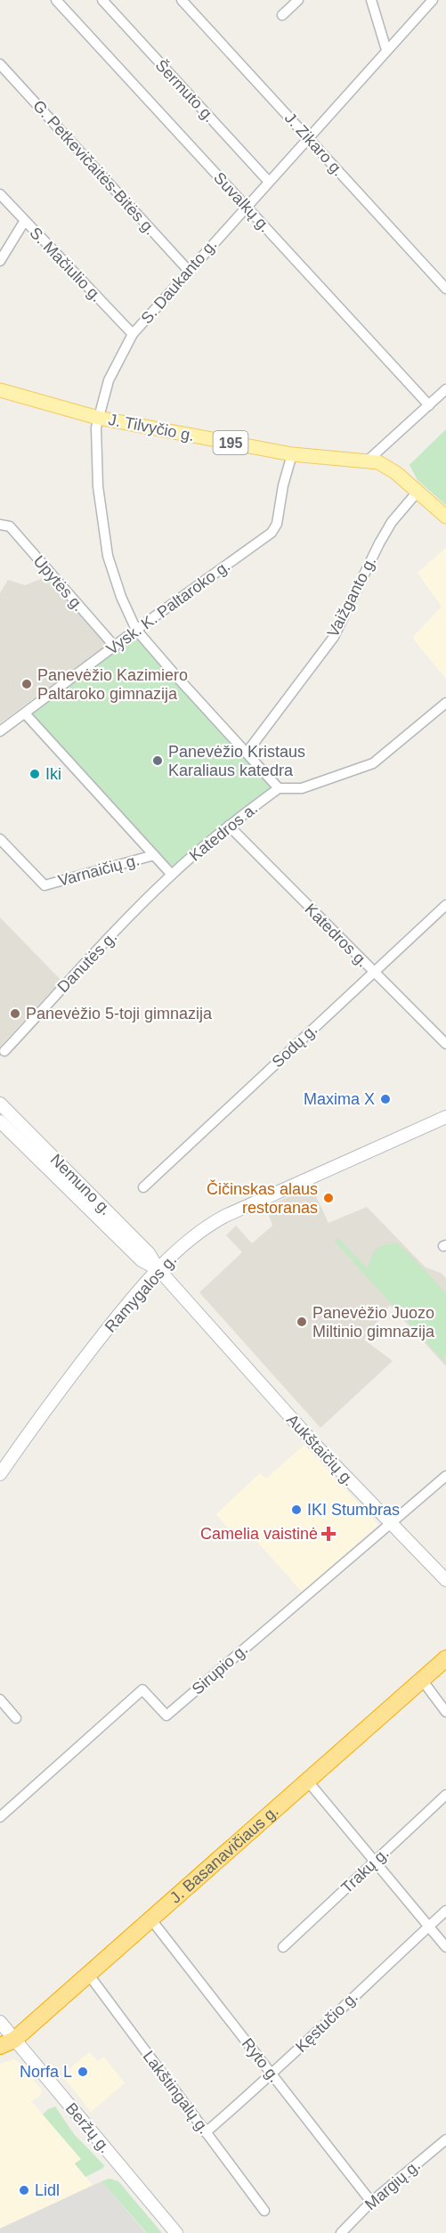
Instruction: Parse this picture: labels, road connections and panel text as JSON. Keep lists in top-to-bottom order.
{
  "streets": {
    "highway": ["J. Basanavičiaus g."],
    "main road": [
      "J. Tilvyčio g.",
      "195",
      "Nemuno g.",
      "Ramygalos g.",
      "Aukštaičių g.",
      "Beržų g."
    ],
    "street": [
      "Šermuto g.",
      "J. Zikaro g.",
      "G. Petkevičaitės-Bitės g.",
      "Suvalkų g.",
      "S. Mačiulio g.",
      "S. Daukanto g.",
      "Upytės g.",
      "Vaižganto g.",
      "Vysk. K. Paltaroko g.",
      "Katedros a.",
      "Varnaičių g.",
      "Katedros g.",
      "Danutės g.",
      "Sodų g.",
      "Sirupio g.",
      "Trakų g.",
      "Kęstučio g.",
      "Ryto g.",
      "Lakštingalų g.",
      "Margių g."
    ]
  },
  "crossings": [
    ["Šermuto g.", "S. Daukanto g."],
    ["J. Zikaro g.", "S. Daukanto g."],
    ["G. Petkevičaitės-Bitės g.", "S. Daukanto g."],
    ["Suvalkų g.", "S. Daukanto g."],
    ["S. Mačiulio g.", "S. Daukanto g."],
    ["S. Daukanto g.", "J. Tilvyčio g."],
    ["S. Daukanto g.", "Vysk. K. Paltaroko g."],
    ["J. Tilvyčio g.", "Vaižganto g."],
    ["J. Tilvyčio g.", "Vysk. K. Paltaroko g."],
    ["Upytės g.", "Vysk. K. Paltaroko g."],
    ["Katedros a.", "Katedros g."],
    ["Katedros a.", "Danutės g."],
    ["Katedros g.", "Sodų g."],
    ["Nemuno g.", "Ramygalos g."],
    ["Nemuno g.", "Aukštaičių g."],
    ["Aukštaičių g.", "Sirupio g."],
    ["J. Basanavičiaus g.", "Ryto g."],
    ["J. Basanavičiaus g.", "Lakštingalų g."],
    ["J. Basanavičiaus g.", "Beržų g."],
    ["Kęstučio g.", "Ryto g."],
    ["Kęstučio g.", "Lakštingalų g."],
    ["Ryto g.", "Margių g."]
  ],
  "places": {
    "other": [
      "Panevėžio Kazimiero Paltaroko gimnazija",
      "Panevėžio Kristaus Karaliaus katedra",
      "Iki",
      "Panevėžio 5-toji gimnazija",
      "Maxima X",
      "Čičinskas alaus restoranas",
      "Panevėžio Juozo Miltinio gimnazija",
      "IKI Stumbras",
      "Norfa L",
      "Lidl"
    ],
    "health": ["Camelia vaistinė"]
  }
}
